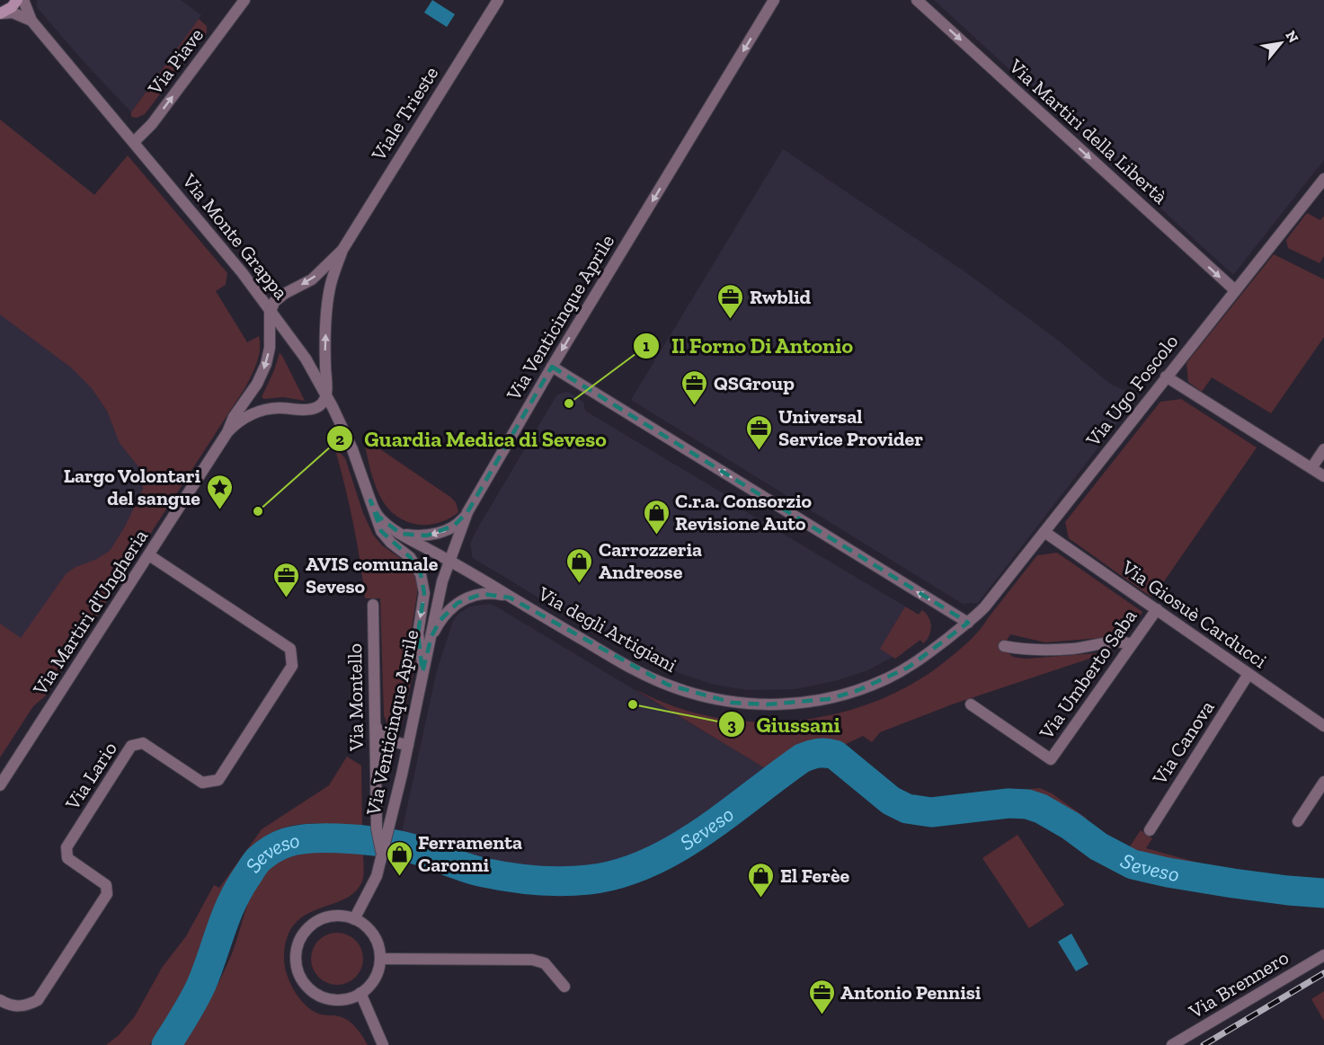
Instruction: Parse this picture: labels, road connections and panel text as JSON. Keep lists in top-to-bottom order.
{
  "streets": {
    "street": [
      "Via Piave",
      "Viale Trieste",
      "Via Martiri della Libertà",
      "Via Monte Grappa",
      "Via Venticinque Aprile",
      "Via Ugo Foscolo",
      "Via Martiri d'Ungheria",
      "Via Giosuè Carducci",
      "Via degli Artigiani",
      "Via Umberto Saba",
      "Via Montello",
      "Via Canova",
      "Via Lario",
      "Via Brennero"
    ]
  },
  "crossings": [
    ["Via Piave", "Via Monte Grappa"],
    ["Viale Trieste", "Via Monte Grappa"],
    ["Viale Trieste", "Via Martiri d'Ungheria"],
    ["Via Martiri della Libertà", "Via Ugo Foscolo"],
    ["Via Monte Grappa", "Via Venticinque Aprile"],
    ["Via Monte Grappa", "Via Martiri d'Ungheria"],
    ["Via Monte Grappa", "Via degli Artigiani"],
    ["Via Venticinque Aprile", "Via degli Artigiani"],
    ["Via Venticinque Aprile", "Via Montello"],
    ["Via Ugo Foscolo", "Via Giosuè Carducci"],
    ["Via Ugo Foscolo", "Via degli Artigiani"],
    ["Via Martiri d'Ungheria", "Via Lario"],
    ["Via Giosuè Carducci", "Via Umberto Saba"],
    ["Via Giosuè Carducci", "Via Canova"]
  ],
  "one_way": ["Via Piave", "Via Martiri della Libertà", "Via Venticinque Aprile"],
  "water": ["Seveso"],
  "places": {
    "office": [
      "Rwblid",
      "QSGroup",
      "Universal Service Provider",
      "AVIS comunale Seveso",
      "Antonio Pennisi"
    ],
    "other": ["Il Forno Di Antonio", "Guardia Medica di Seveso", "Giussani"],
    "place": ["Largo Volontari del sangue"],
    "shop": [
      "C.r.a. Consorzio Revisione Auto",
      "Carrozzeria Andreose",
      "Ferramenta Caronni",
      "El Ferèe"
    ]
  },
  "north": "top right"
}
